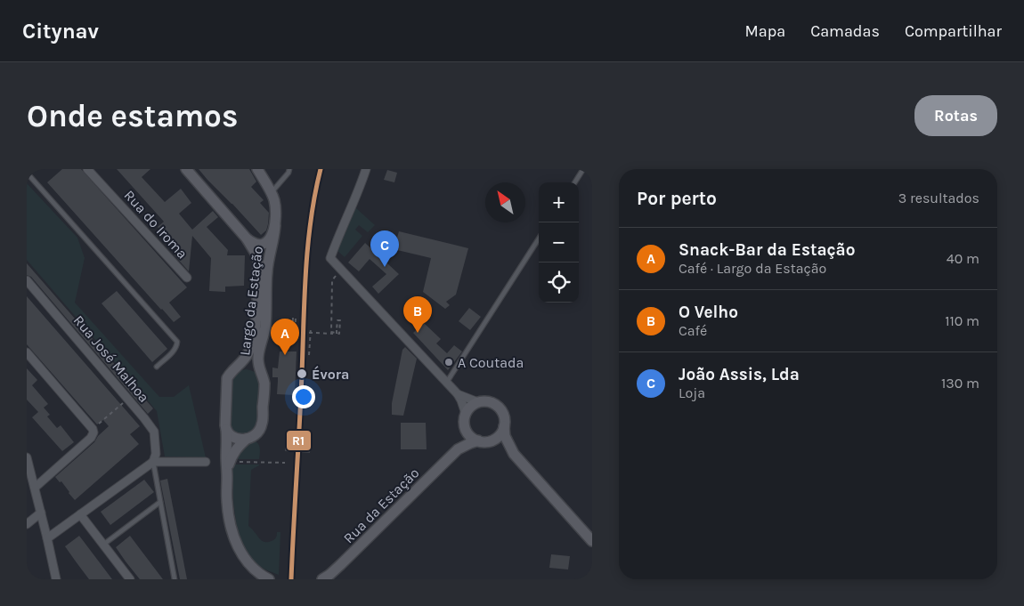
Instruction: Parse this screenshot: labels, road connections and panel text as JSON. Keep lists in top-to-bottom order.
{
  "streets": {
    "street": [
      "Rua do Iroma",
      "Largo da Estação",
      "Rua José Malhoa",
      "Rua da Estação"
    ]
  },
  "places": ["A Coutada", "Évora"],
  "lines": ["transit line R1"],
  "north": "top left",
  "page": {
    "header": "Citynav",
    "nav": ["Mapa", "Camadas", "Compartilhar"],
    "buttons": "Rotas",
    "title": "Onde estamos",
    "heading": ["Por perto", "3 resultados"],
    "map_buttons": ["+", "−"],
    "list": [
      {
        "mark": "A",
        "name": "Snack-Bar da Estação",
        "note": "Café · Largo da Estação",
        "value": "40 m"
      },
      {
        "mark": "B",
        "name": "O Velho",
        "note": "Café",
        "value": "110 m"
      },
      {
        "mark": "C",
        "name": "João Assis, Lda",
        "note": "Loja",
        "value": "130 m"
      }
    ],
    "pins": ["C", "B", "A"]
  }
}
